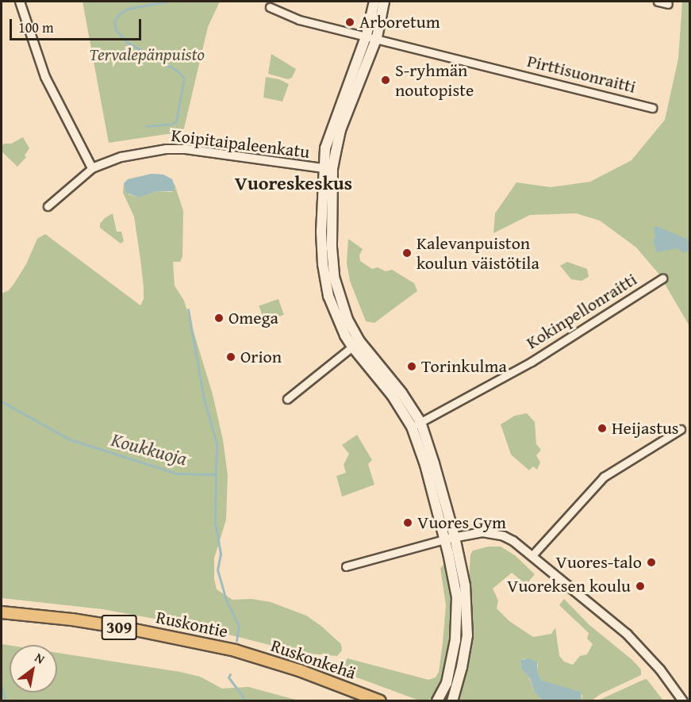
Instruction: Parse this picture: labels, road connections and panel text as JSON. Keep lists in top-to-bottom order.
{
  "streets": {
    "main road": ["Ruskontie", "309", "Ruskonkehä"],
    "street": ["Pirttisuonraitti", "Koipitaipaleenkatu", "Kokinpellonraitti"]
  },
  "crossings": [
    ["Ruskontie", "Ruskonkehä"]
  ],
  "districts": ["Vuoreskeskus"],
  "water": ["Koukkuoja"],
  "parks": ["Tervalepänpuisto"],
  "places": [
    "Arboretum",
    "S-ryhmän noutopiste",
    "Kalevanpuiston koulun väistötila",
    "Omega",
    "Orion",
    "Torinkulma",
    "Heijastus",
    "Vuores Gym",
    "Vuores-talo",
    "Vuoreksen koulu"
  ],
  "scale_bar": "100 m",
  "north": "top right"
}
